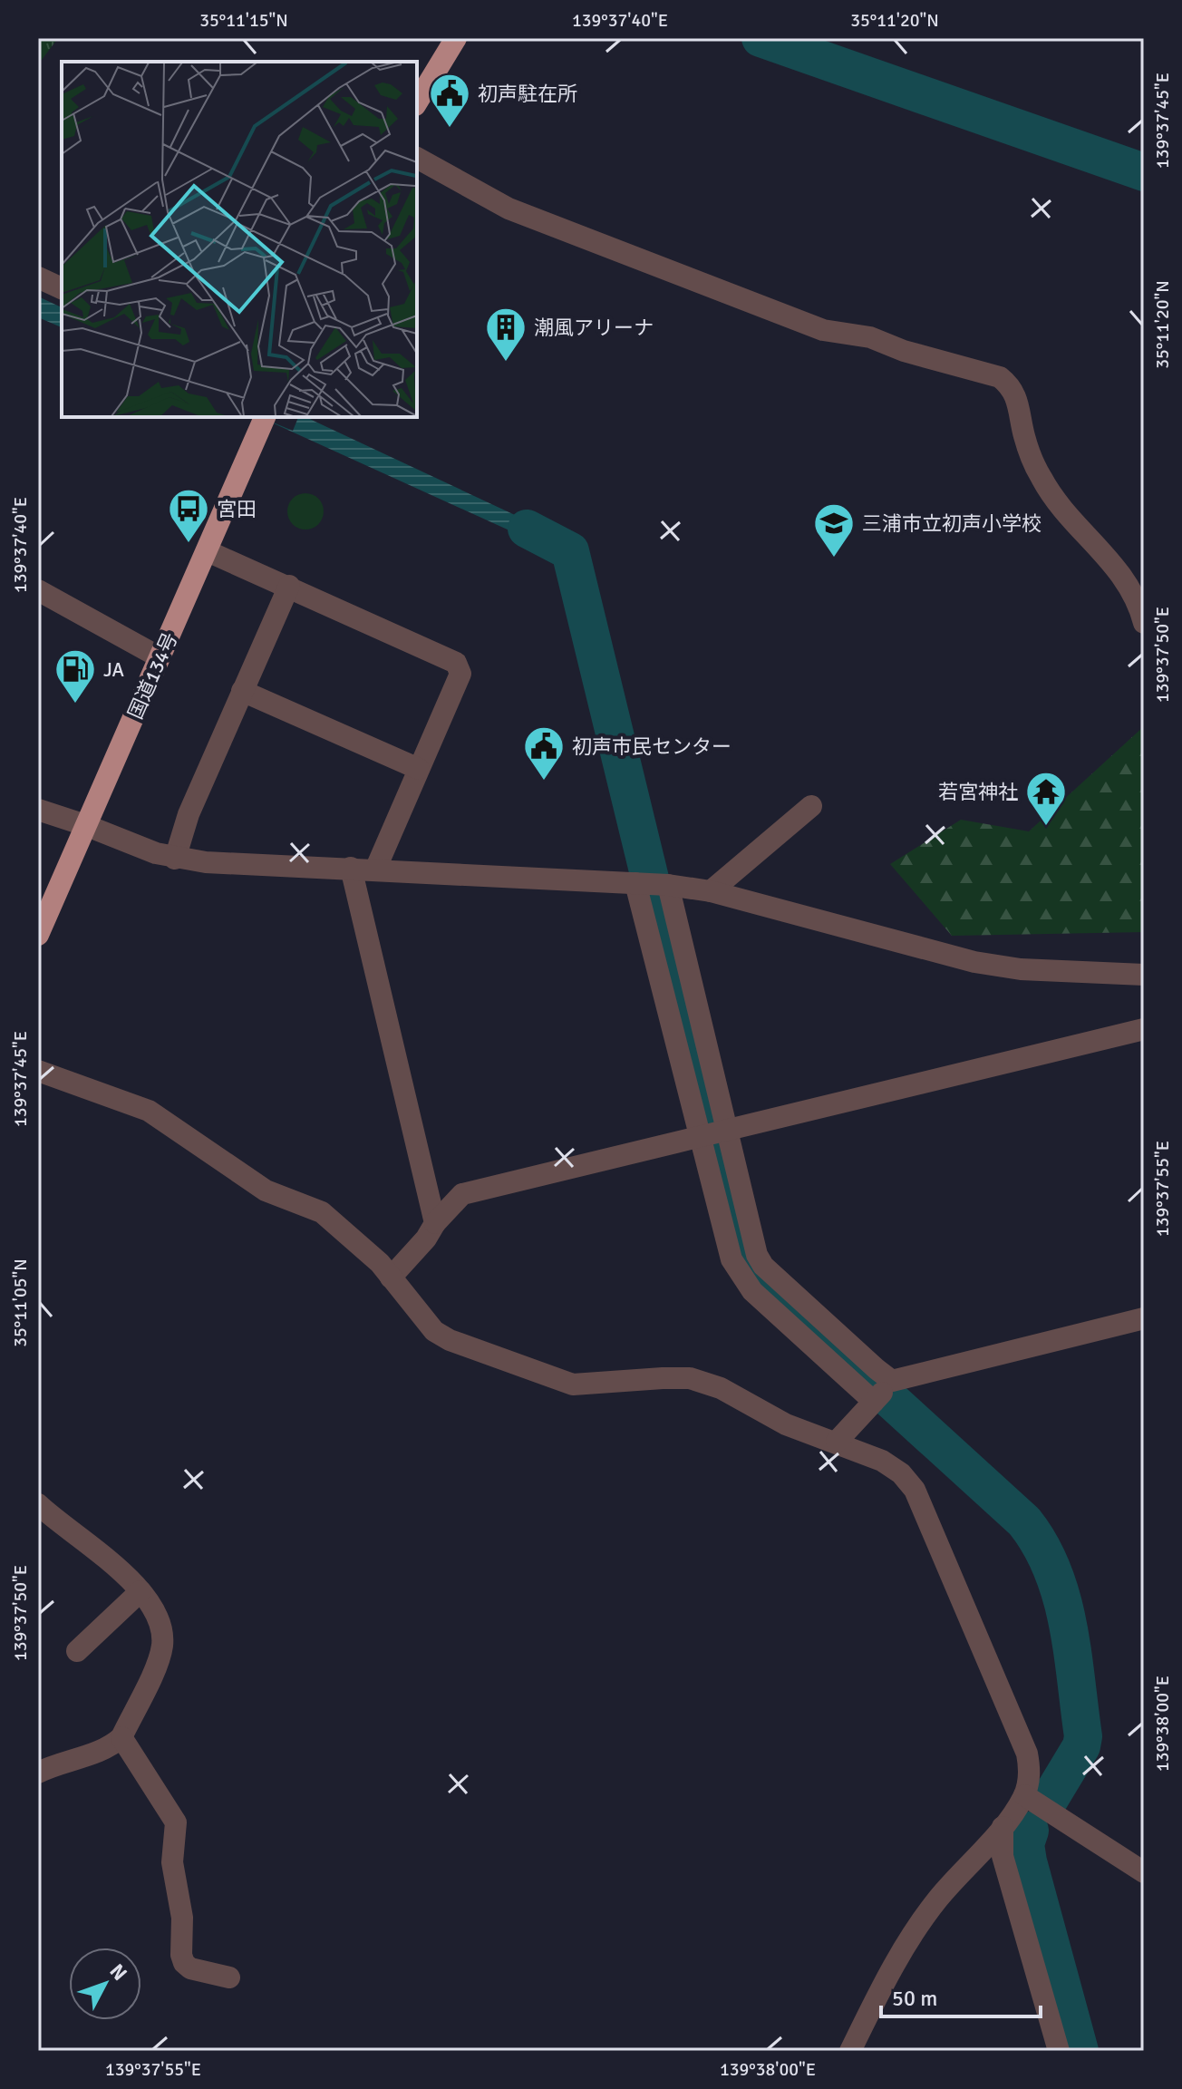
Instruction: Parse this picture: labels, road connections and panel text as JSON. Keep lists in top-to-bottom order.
{
  "streets": {
    "highway": ["国道134号"]
  },
  "places": {
    "public building": ["初声駐在所", "初声市民センター"],
    "building": ["潮風アリーナ"],
    "bus stop": ["宮田"],
    "school or university": ["三浦市立初声小学校"],
    "fuel station": ["JA"],
    "temple": ["若宮神社"]
  },
  "scale_bar": "50 m",
  "north": "top right",
  "coordinates": [
    "35°11'15\"N",
    "139°37'40\"E",
    "35°11'20\"N",
    "139°37'45\"E",
    "139°37'50\"E",
    "139°37'55\"E",
    "35°11'05\"N",
    "139°38'00\"E"
  ]
}
